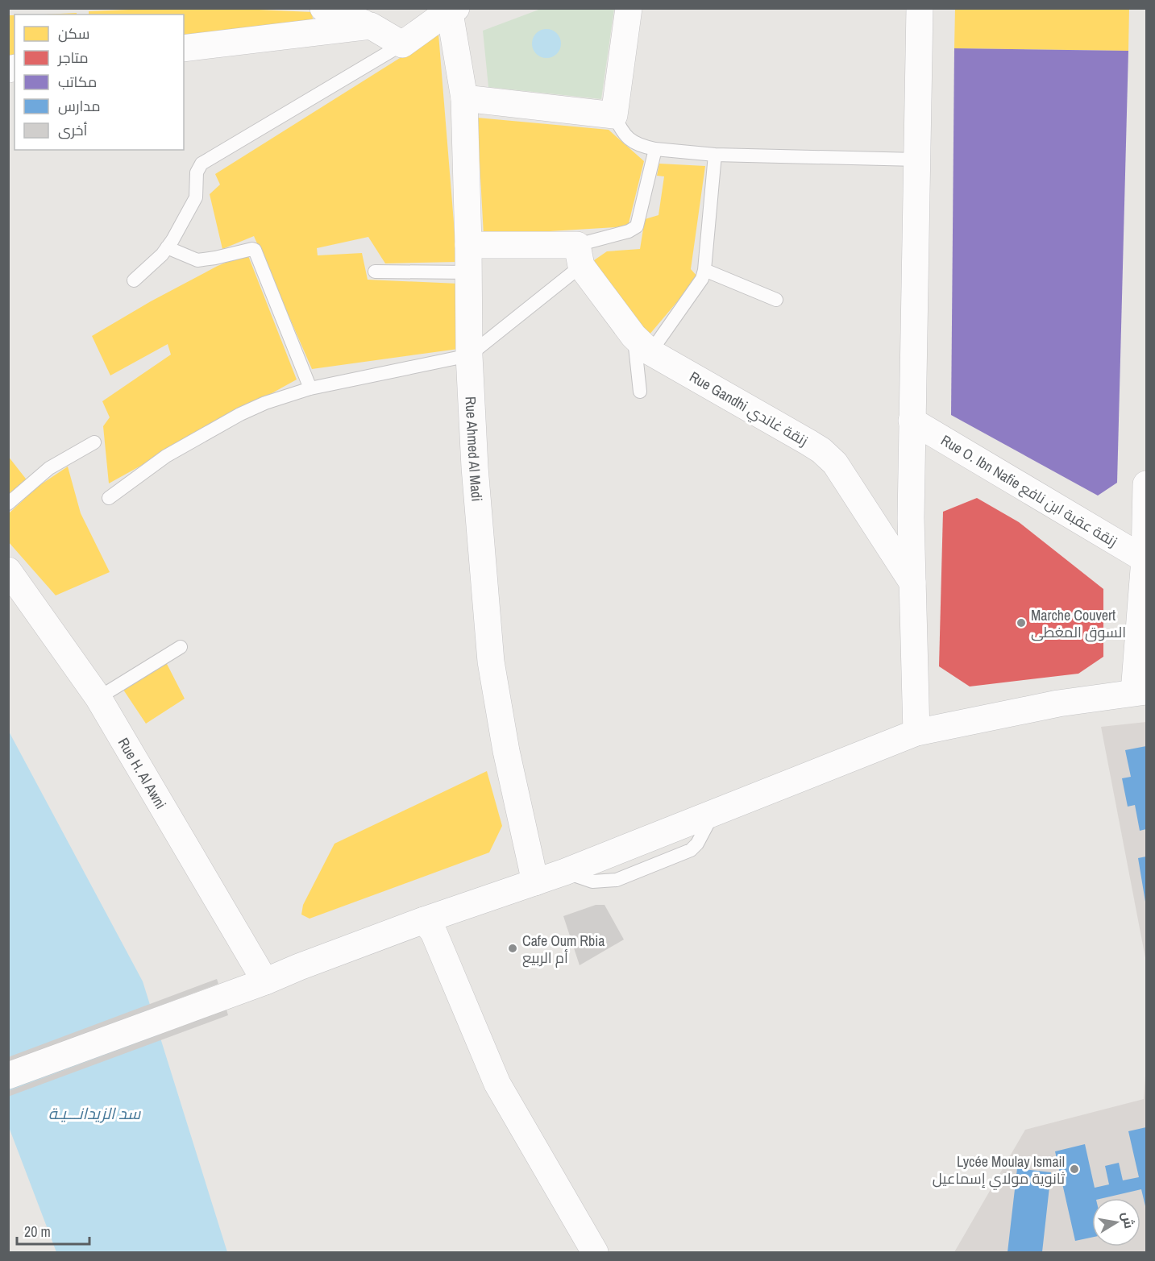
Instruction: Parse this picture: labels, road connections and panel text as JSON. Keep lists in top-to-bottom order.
{
  "streets": {
    "street": [
      "Rue Gandhi زنقة غاندي",
      "Rue Ahmed Al Madi",
      "Rue O. Ibn Nafie زنقة عقبة ابن نافع",
      "Rue H. Al Awni"
    ]
  },
  "water": ["سد الزيدانـــيـة"],
  "places": ["Marche Couvert السوق المغطى", "Cafe Oum Rbia أم الربيع", "Lycée Moulay Ismail ثانوية مولاي إسماعيل"],
  "legend": [
    "سكن",
    "متاجر",
    "مكاتب",
    "مدارس",
    "أخرى"
  ],
  "scale_bar": "20 m",
  "north": "right"
}
